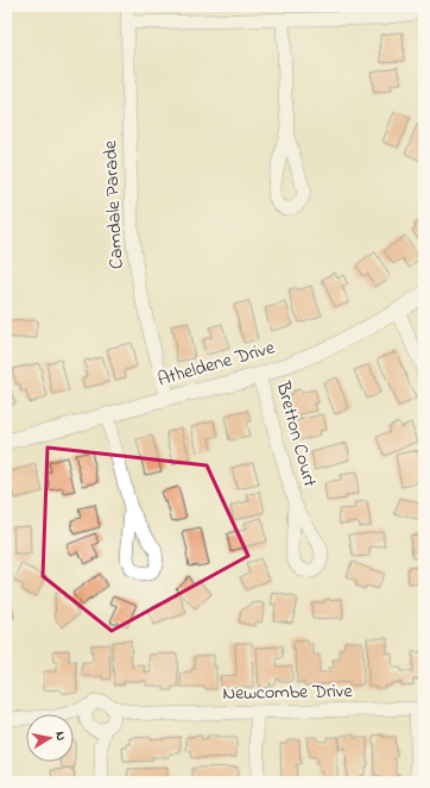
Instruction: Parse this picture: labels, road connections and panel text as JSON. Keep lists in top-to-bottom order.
{
  "streets": {
    "street": [
      "Camdale Parade",
      "Atheldene Drive",
      "Bretton Court",
      "Newcombe Drive"
    ]
  },
  "crossings": [
    ["Camdale Parade", "Atheldene Drive"],
    ["Atheldene Drive", "Bretton Court"]
  ],
  "north": "right"
}
